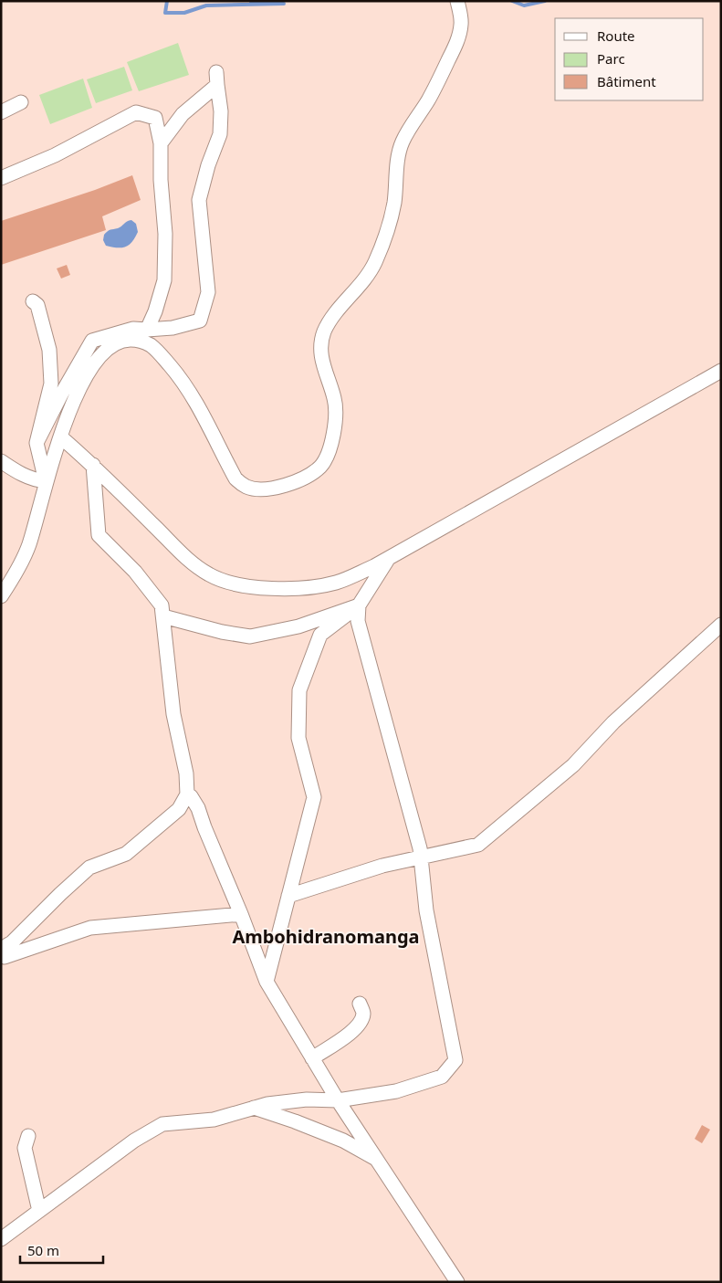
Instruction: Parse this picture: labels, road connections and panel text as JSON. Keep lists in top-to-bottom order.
{
  "districts": ["Ambohidranomanga"],
  "legend": ["Route", "Parc", "Bâtiment"],
  "scale_bar": "50 m"
}
